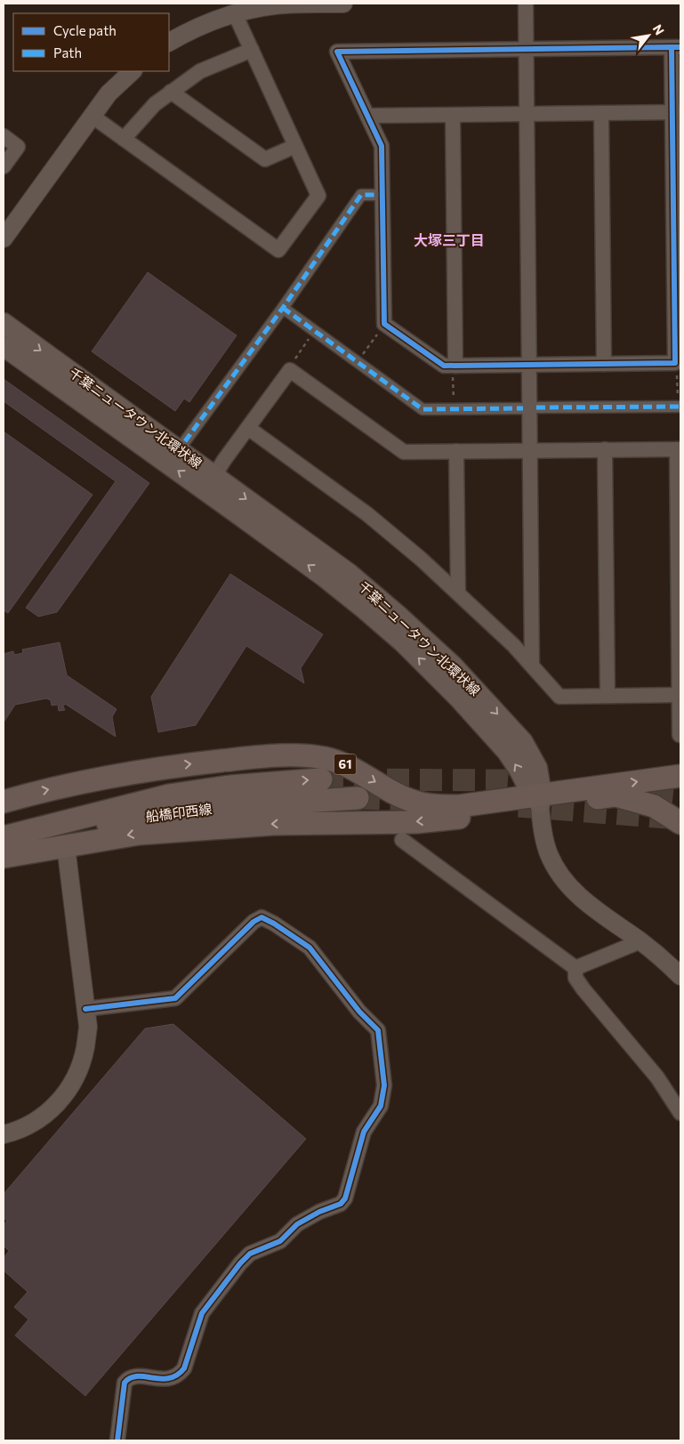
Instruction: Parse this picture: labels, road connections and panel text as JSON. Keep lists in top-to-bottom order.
{
  "streets": {
    "main road": ["千葉ニュータウン北環状線", "61", "船橋印西線"]
  },
  "crossings": [
    ["千葉ニュータウン北環状線", "61"]
  ],
  "districts": ["大塚三丁目"],
  "legend": ["Cycle path", "Path"],
  "north": "top right"
}
